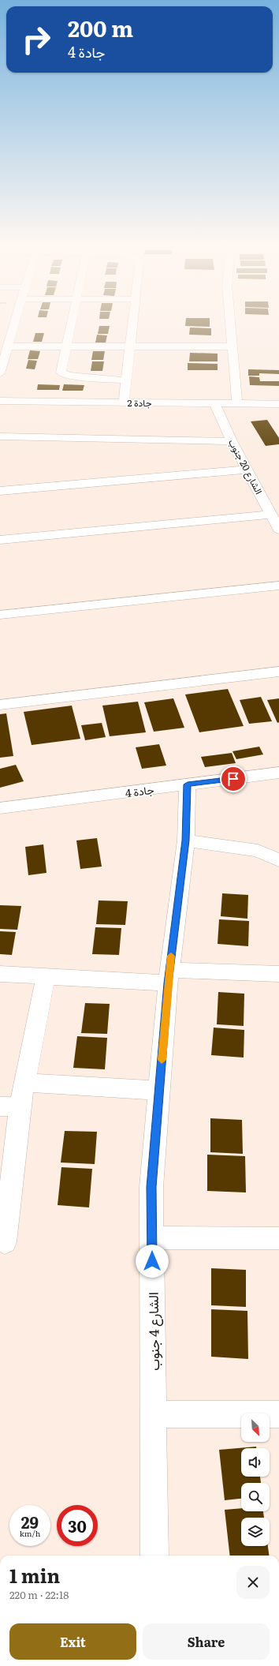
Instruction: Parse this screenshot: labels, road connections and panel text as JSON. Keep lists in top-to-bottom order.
{
  "streets": {
    "street": [
      "جادة 2",
      "الشارع 20 جنوب",
      "جادة 4",
      "الشارع 4 جنوب"
    ]
  },
  "crossings": [
    ["جادة 2", "الشارع 20 جنوب"],
    ["جادة 4", "الشارع 4 جنوب"]
  ],
  "north": "bottom right",
  "page": {
    "turn": ["200 m", "جادة 4"],
    "speed": "29 km/h",
    "limit": "30",
    "heading": ["1 min", "220 m · 22:18"],
    "buttons": ["Exit", "Share"]
  }
}
